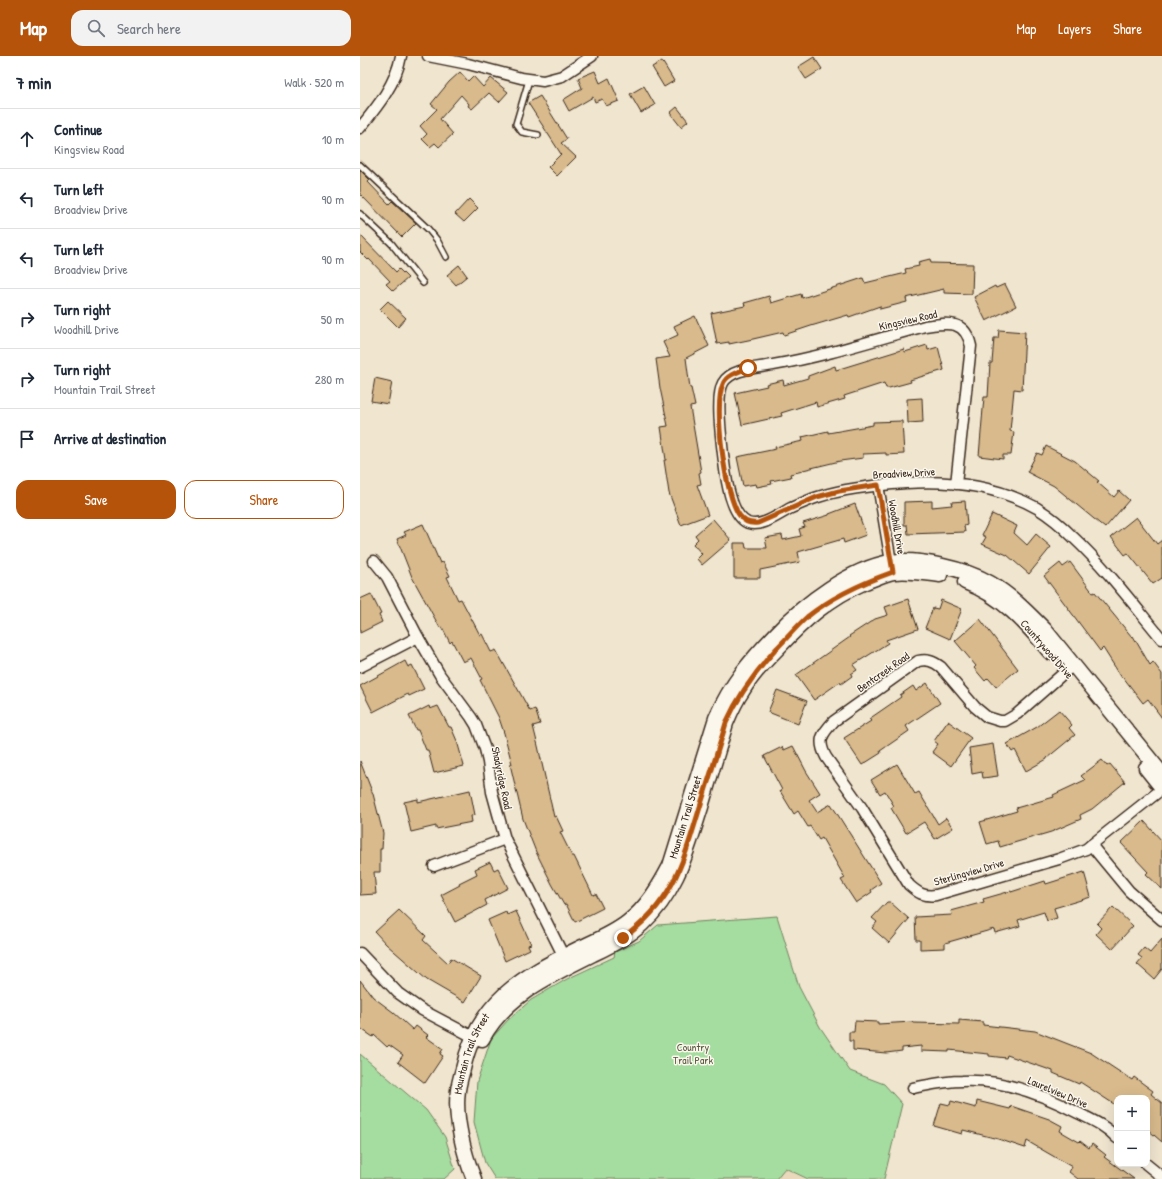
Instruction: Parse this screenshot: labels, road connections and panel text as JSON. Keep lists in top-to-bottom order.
{
  "streets": {
    "street": [
      "Kingsview Road",
      "Broadview Drive",
      "Woodhill Drive",
      "Countrywood Drive",
      "Bentcreek Road",
      "Shadyridge Road",
      "Mountain Trail Street",
      "Sterlingview Drive",
      "Laurelview Drive"
    ]
  },
  "crossings": [
    ["Kingsview Road", "Broadview Drive"],
    ["Broadview Drive", "Woodhill Drive"],
    ["Woodhill Drive", "Countrywood Drive"],
    ["Woodhill Drive", "Mountain Trail Street"],
    ["Countrywood Drive", "Bentcreek Road"],
    ["Countrywood Drive", "Mountain Trail Street"],
    ["Countrywood Drive", "Sterlingview Drive"],
    ["Bentcreek Road", "Sterlingview Drive"],
    ["Shadyridge Road", "Mountain Trail Street"]
  ],
  "parks": ["Country Trail Park"],
  "page": {
    "header": "Map",
    "search": "Search here",
    "nav": ["Map", "Layers", "Share"],
    "heading": ["7 min", "Walk · 520 m"],
    "list": [
      ["Continue", "Kingsview Road", "10 m"],
      ["Turn left", "Broadview Drive", "90 m"],
      ["Turn left", "Broadview Drive", "90 m"],
      ["Turn right", "Woodhill Drive", "50 m"],
      ["Turn right", "Mountain Trail Street", "280 m"],
      "Arrive at destination"
    ],
    "buttons": ["Save", "Share"],
    "map_buttons": ["+", "−"]
  }
}
